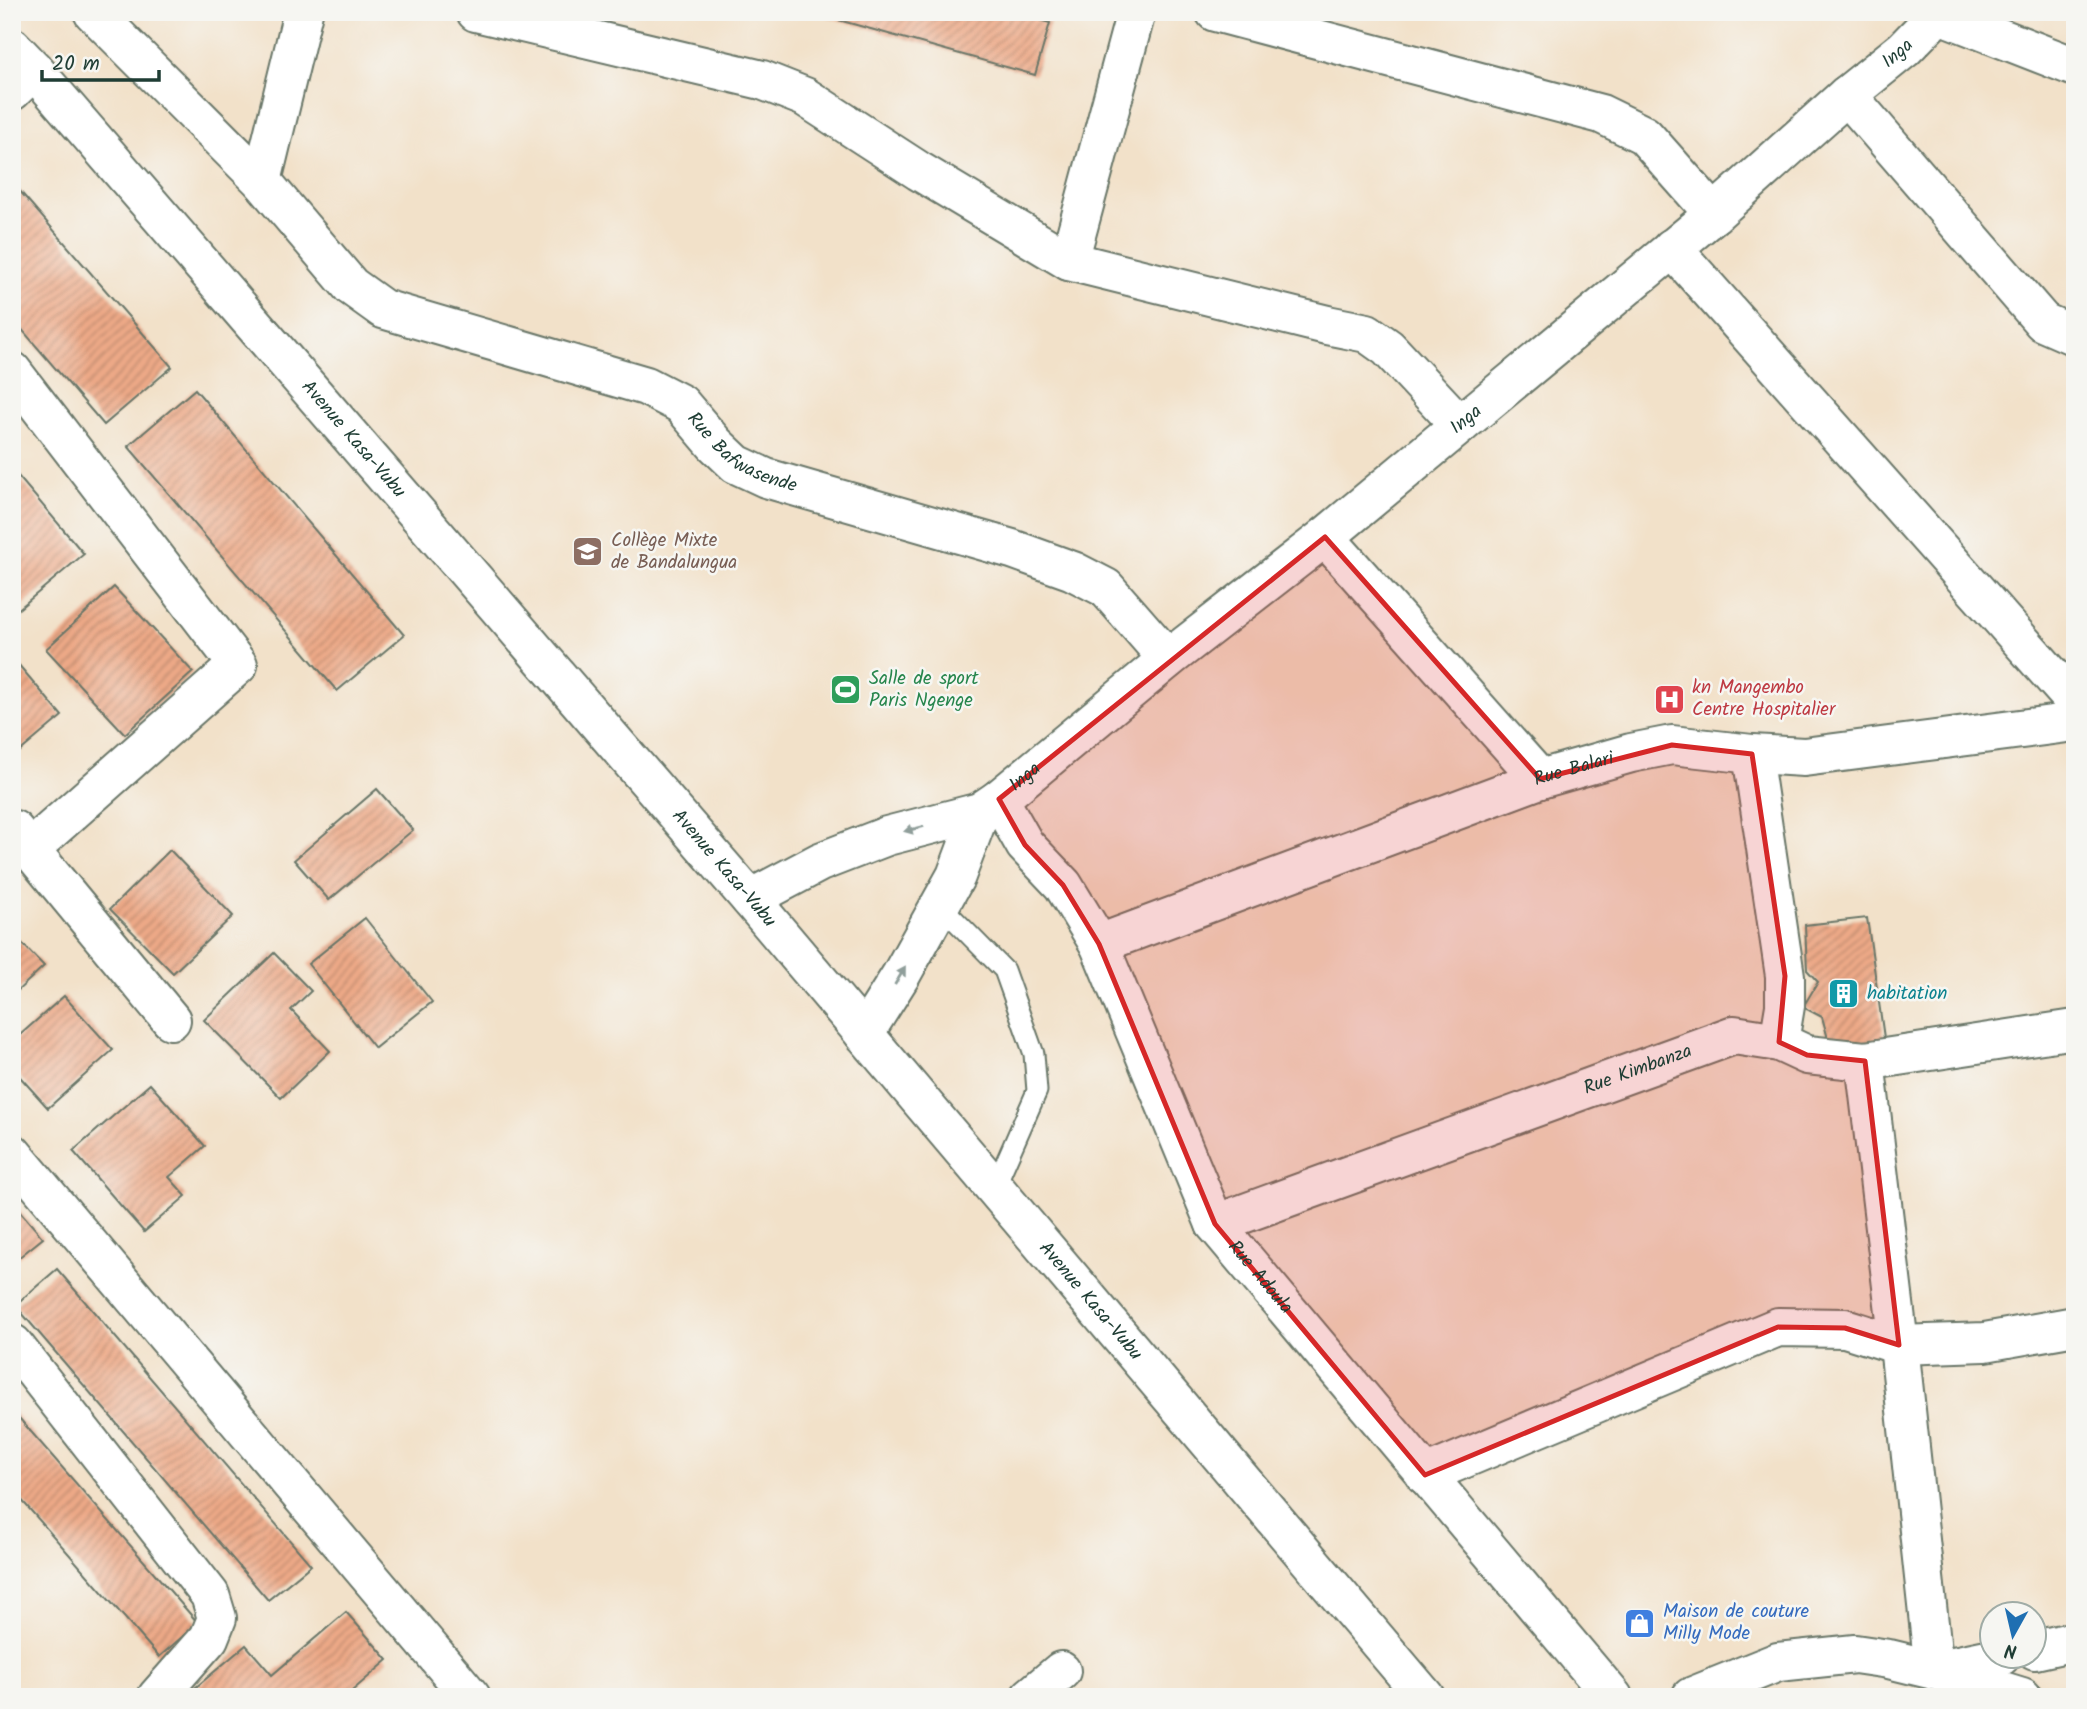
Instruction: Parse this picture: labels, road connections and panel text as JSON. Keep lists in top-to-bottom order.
{
  "streets": {
    "street": [
      "Inga",
      "Avenue Kasa-Vubu",
      "Rue Bafwasende",
      "Rue Balari",
      "Rue Kimbanza",
      "Rue Adoula"
    ]
  },
  "crossings": [
    ["Inga", "Avenue Kasa-Vubu"],
    ["Inga", "Rue Bafwasende"],
    ["Inga", "Rue Adoula"],
    ["Rue Balari", "Rue Adoula"],
    ["Rue Kimbanza", "Rue Adoula"]
  ],
  "places": {
    "school or university": ["Collège Mixte de Bandalungua"],
    "sports": ["Salle de sport Paris Ngenge"],
    "hospital": ["kn Mangembo Centre Hospitalier"],
    "building": ["habitation"],
    "shop": ["Maison de couture Milly Mode"]
  },
  "scale_bar": "20 m",
  "north": "bottom"
}
